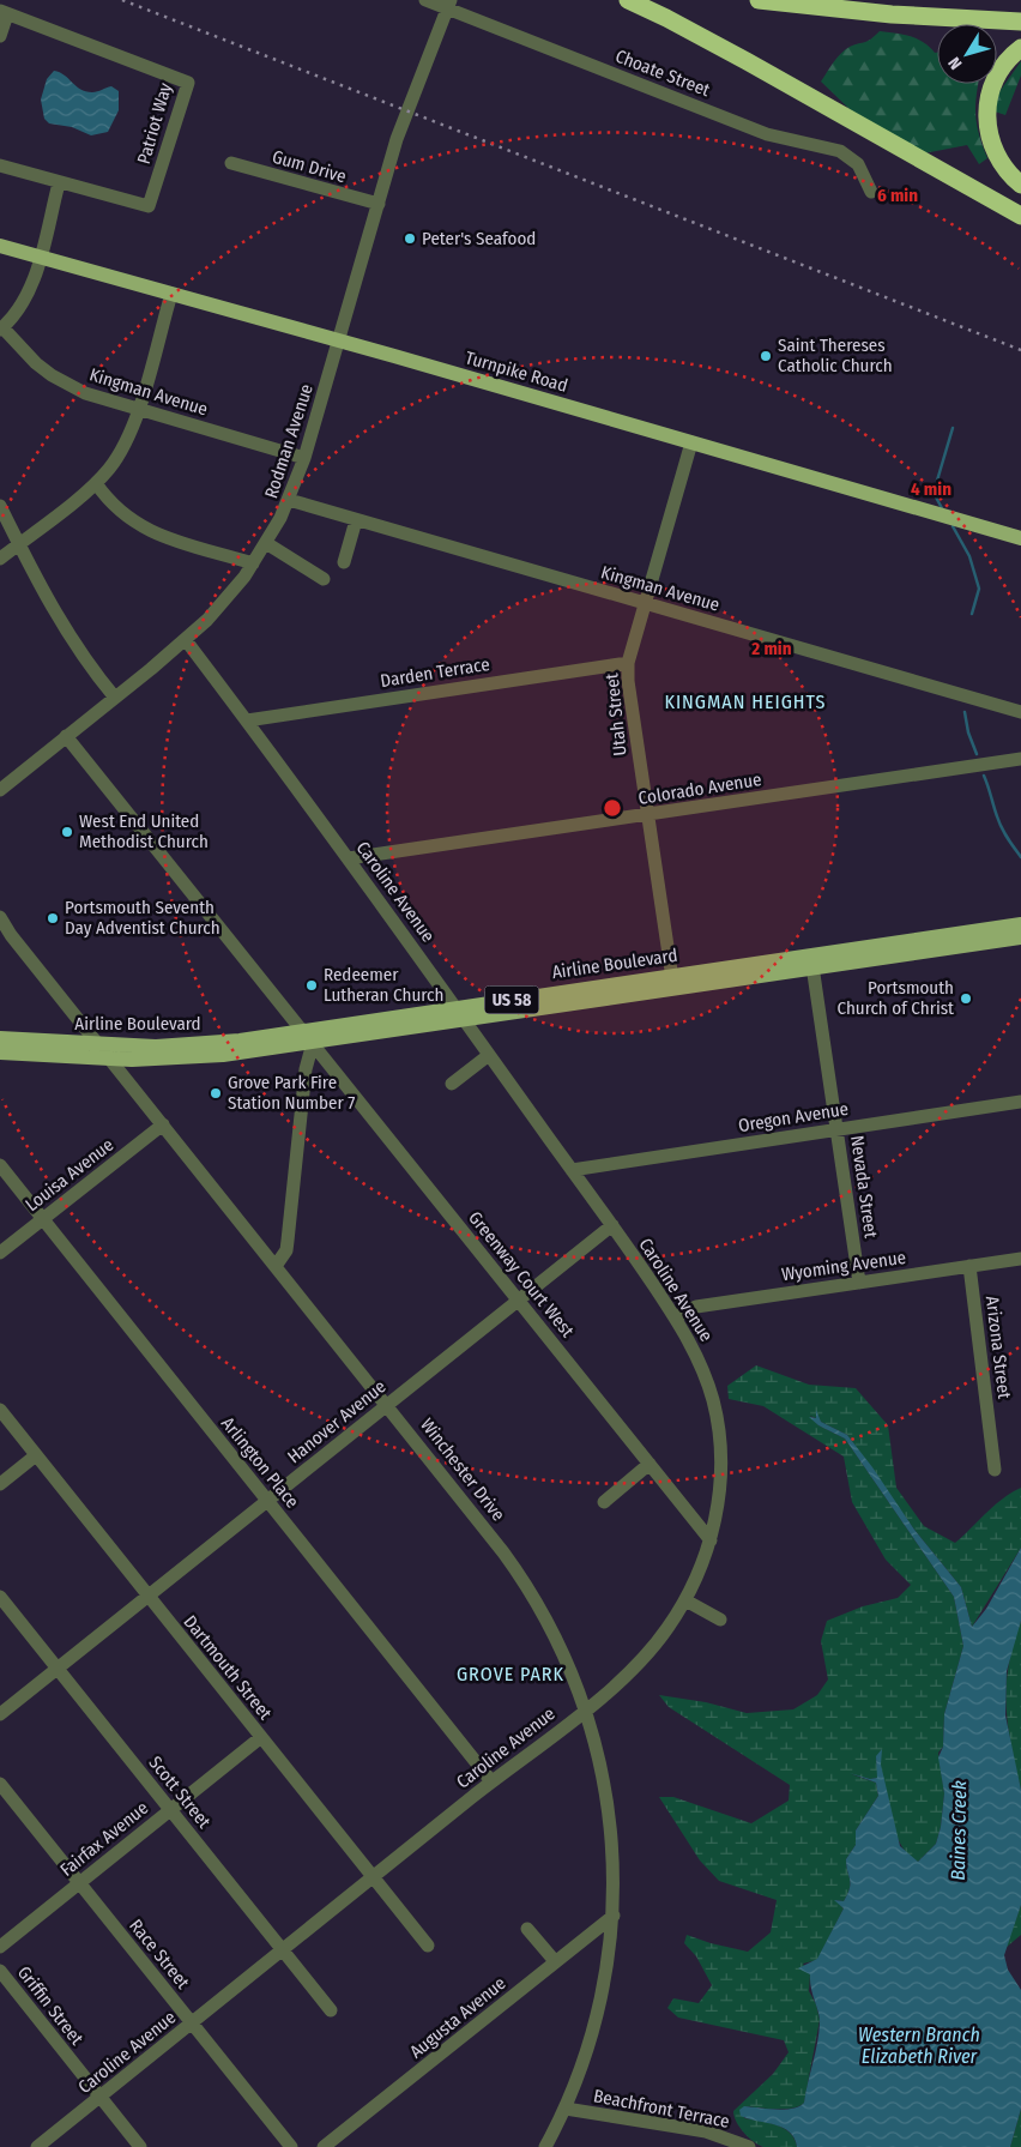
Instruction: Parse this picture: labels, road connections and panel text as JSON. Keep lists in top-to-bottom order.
{
  "streets": {
    "main road": ["Turnpike Road", "Airline Boulevard", "US 58"],
    "street": [
      "Choate Street",
      "Patriot Way",
      "Gum Drive",
      "Kingman Avenue",
      "Rodman Avenue",
      "Darden Terrace",
      "Utah Street",
      "Colorado Avenue",
      "Caroline Avenue",
      "Oregon Avenue",
      "Louisa Avenue",
      "Nevada Street",
      "Wyoming Avenue",
      "Greenway Court West",
      "Arizona Street",
      "Hanover Avenue",
      "Arlington Place",
      "Winchester Drive",
      "Dartmouth Street",
      "Scott Street",
      "Fairfax Avenue",
      "Race Street",
      "Griffin Street",
      "Augusta Avenue",
      "Beachfront Terrace"
    ]
  },
  "crossings": [
    ["Choate Street", "Rodman Avenue"],
    ["Gum Drive", "Rodman Avenue"],
    ["Turnpike Road", "Rodman Avenue"],
    ["Turnpike Road", "Utah Street"],
    ["Kingman Avenue", "Rodman Avenue"],
    ["Kingman Avenue", "Utah Street"],
    ["Rodman Avenue", "Caroline Avenue"],
    ["Rodman Avenue", "Greenway Court West"],
    ["Darden Terrace", "Utah Street"],
    ["Darden Terrace", "Caroline Avenue"],
    ["Utah Street", "Colorado Avenue"],
    ["Utah Street", "Airline Boulevard"],
    ["Colorado Avenue", "Caroline Avenue"],
    ["Caroline Avenue", "Airline Boulevard"],
    ["Caroline Avenue", "Oregon Avenue"],
    ["Caroline Avenue", "Wyoming Avenue"],
    ["Caroline Avenue", "Greenway Court West"],
    ["Caroline Avenue", "Hanover Avenue"],
    ["Caroline Avenue", "Arlington Place"],
    ["Caroline Avenue", "Winchester Drive"],
    ["Caroline Avenue", "Dartmouth Street"],
    ["Caroline Avenue", "Scott Street"],
    ["Caroline Avenue", "Race Street"],
    ["Caroline Avenue", "Griffin Street"],
    ["Airline Boulevard", "Nevada Street"],
    ["Airline Boulevard", "Greenway Court West"],
    ["Airline Boulevard", "Winchester Drive"],
    ["Oregon Avenue", "Nevada Street"],
    ["Louisa Avenue", "Arlington Place"],
    ["Louisa Avenue", "Winchester Drive"],
    ["Nevada Street", "Wyoming Avenue"],
    ["Wyoming Avenue", "Arizona Street"],
    ["Greenway Court West", "Hanover Avenue"],
    ["Hanover Avenue", "Arlington Place"],
    ["Hanover Avenue", "Winchester Drive"],
    ["Hanover Avenue", "Dartmouth Street"],
    ["Hanover Avenue", "Scott Street"],
    ["Winchester Drive", "Augusta Avenue"],
    ["Winchester Drive", "Beachfront Terrace"],
    ["Dartmouth Street", "Fairfax Avenue"],
    ["Scott Street", "Fairfax Avenue"],
    ["Fairfax Avenue", "Race Street"]
  ],
  "districts": ["KINGMAN HEIGHTS", "GROVE PARK"],
  "water": ["Baines Creek", "Western Branch Elizabeth River"],
  "places": [
    "Peter's Seafood",
    "Saint Thereses Catholic Church",
    "West End United Methodist Church",
    "Portsmouth Seventh Day Adventist Church",
    "Redeemer Lutheran Church",
    "Portsmouth Church of Christ",
    "Grove Park Fire Station Number 7"
  ],
  "north": "bottom left",
  "rings": ["6 min", "4 min", "2 min"]
}
